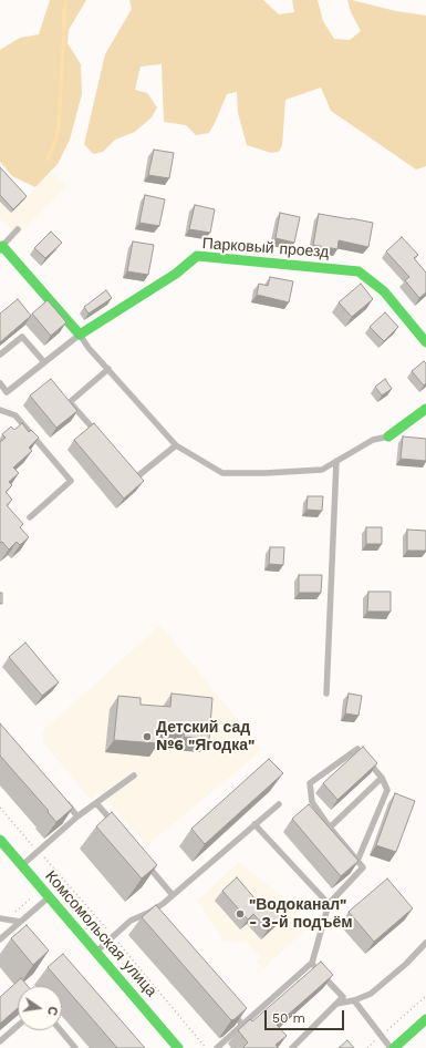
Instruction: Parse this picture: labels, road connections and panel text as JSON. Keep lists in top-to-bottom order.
{
  "streets": {
    "street": ["Парковый проезд", "Комсомольская улица"]
  },
  "places": ["Детский сад №6 \"Ягодка\"", "\"Водоканал\" - 3-й подъём"],
  "scale_bar": "50 m",
  "north": "right"
}
